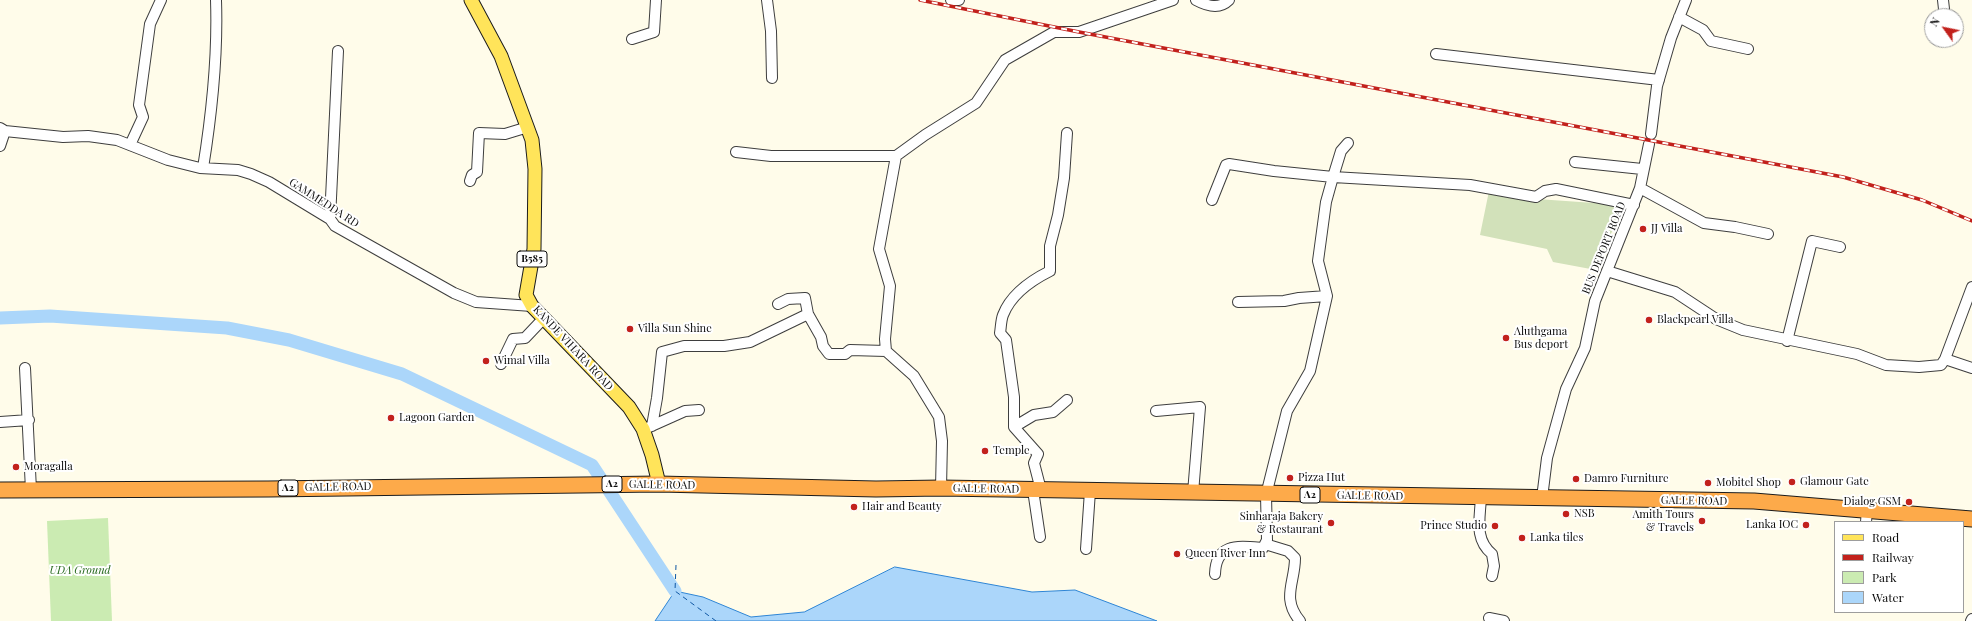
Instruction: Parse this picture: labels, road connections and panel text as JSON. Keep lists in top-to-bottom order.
{
  "streets": {
    "highway": ["A2", "GALLE ROAD"],
    "main road": ["B585", "KANDE VIHARA ROAD"],
    "street": ["GAMMEDDA RD", "BUS DEPORT ROAD"]
  },
  "crossings": [
    ["GAMMEDDA RD", "KANDE VIHARA ROAD"],
    ["BUS DEPORT ROAD", "GALLE ROAD"],
    ["KANDE VIHARA ROAD", "GALLE ROAD"]
  ],
  "parks": ["UDA Ground"],
  "places": [
    "JJ Villa",
    "Blackpearl Villa",
    "Villa Sun Shine",
    "Aluthgama Bus deport",
    "Wimal Villa",
    "Lagoon Garden",
    "Temple",
    "Moragalla",
    "Pizza Hut",
    "Damro Furniture",
    "Glamour Gate",
    "Mobitel Shop",
    "Dialog GSM",
    "Hair and Beauty",
    "NSB",
    "Amith Tours & Travels",
    "Sinharaja Bakery & Restaurant",
    "Lanka IOC",
    "Prince Studio",
    "Lanka tiles",
    "Queen River Inn"
  ],
  "legend": [
    "Road",
    "Railway",
    "Park",
    "Water"
  ],
  "north": "top left"
}
